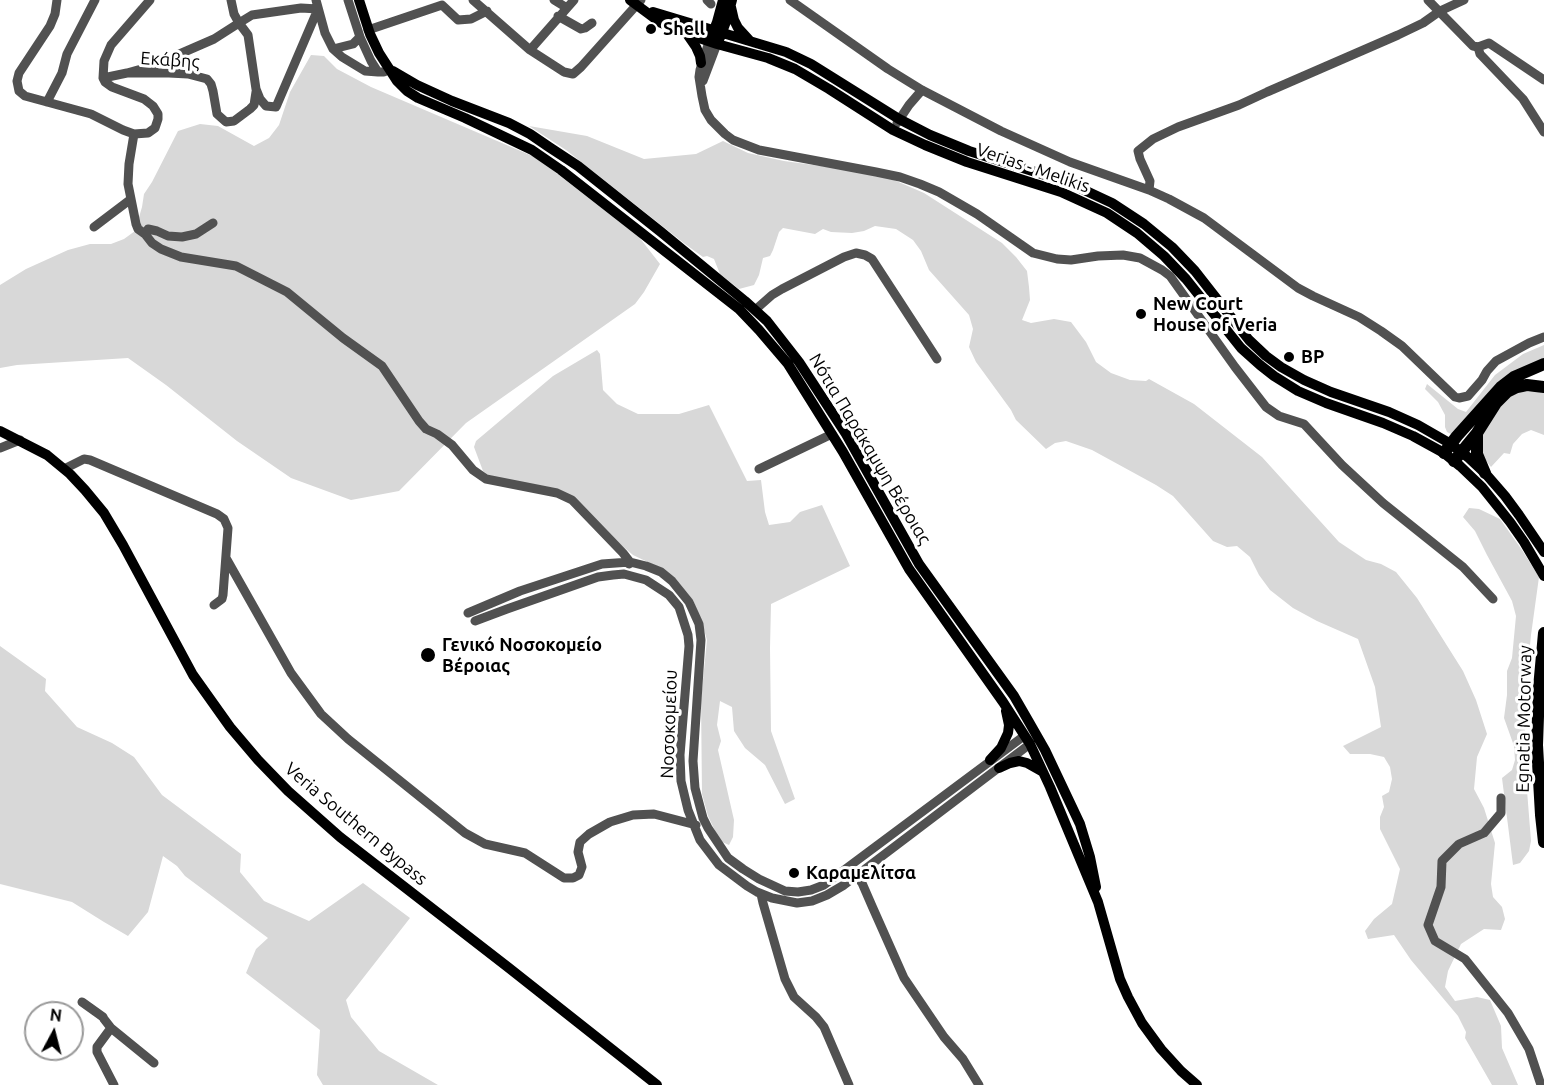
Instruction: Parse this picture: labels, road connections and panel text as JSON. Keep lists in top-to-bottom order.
{
  "streets": {
    "highway": ["Egnatia Motorway"],
    "main road": ["Verias - Melikis", "Νότια Παράκαμψη Βέροιας", "Veria Southern Bypass"],
    "street": ["Εκάβης", "Νοσοκομείου"]
  },
  "places": [
    "Shell",
    "New Court House of Veria",
    "BP",
    "Γενικό Νοσοκομείο Βέροιας",
    "Καραμελίτσα"
  ],
  "north": "top"
}
